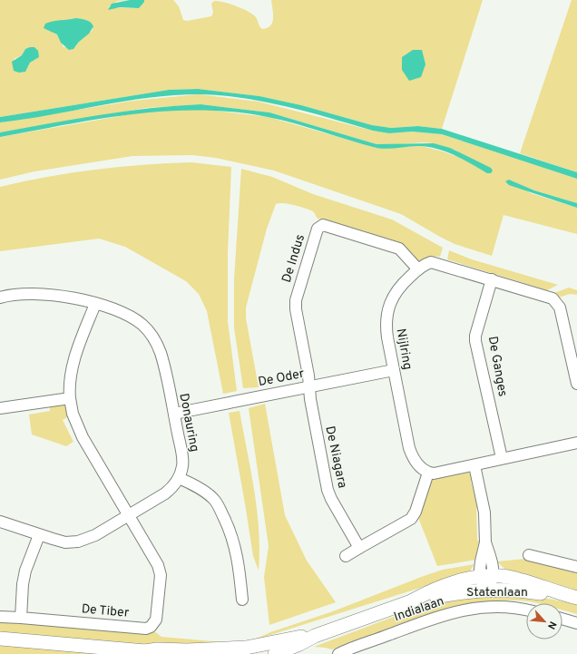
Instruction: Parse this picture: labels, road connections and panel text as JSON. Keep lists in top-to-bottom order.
{
  "streets": {
    "main road": ["Statenlaan"],
    "street": [
      "De Indus",
      "Nijlring",
      "De Ganges",
      "De Oder",
      "Donauring",
      "De Niagara",
      "Indialaan",
      "De Tiber"
    ]
  },
  "crossings": [
    ["De Indus", "Nijlring"],
    ["De Indus", "De Oder"],
    ["De Indus", "De Niagara"],
    ["Nijlring", "De Ganges"],
    ["Nijlring", "De Oder"],
    ["De Oder", "Donauring"],
    ["De Oder", "De Niagara"]
  ],
  "north": "bottom right"
}
